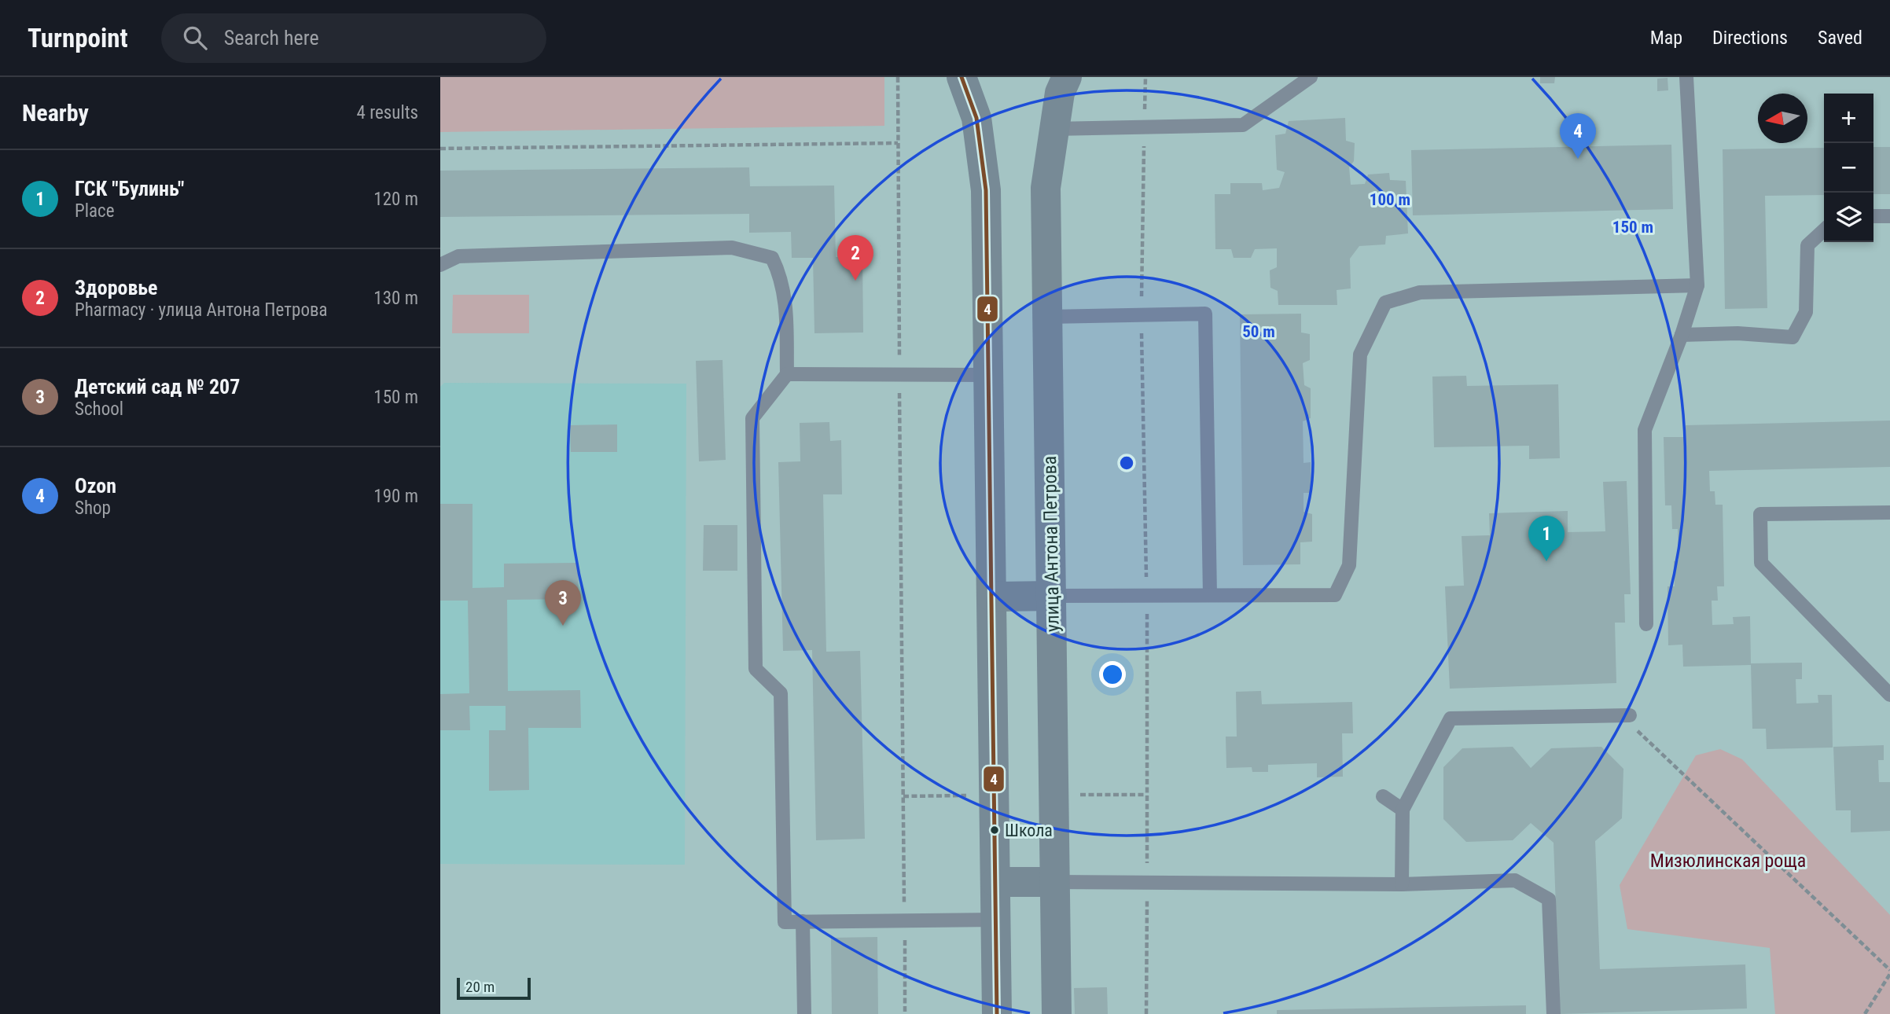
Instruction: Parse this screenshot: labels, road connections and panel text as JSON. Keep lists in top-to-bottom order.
{
  "streets": {
    "street": ["улица Антона Петрова"]
  },
  "parks": ["Мизюлинская роща"],
  "places": ["Школа"],
  "lines": ["transit line 4"],
  "scale_bar": "20 m",
  "north": "left",
  "page": {
    "header": "Turnpoint",
    "search": "Search here",
    "nav": ["Map", "Directions", "Saved"],
    "heading": ["Nearby", "4 results"],
    "map_buttons": ["+", "−"],
    "pins": [
      "4",
      "2",
      "1",
      "3"
    ],
    "list": [
      {
        "mark": "1",
        "name": "ГСК \"Булинь\"",
        "note": "Place",
        "value": "120 m"
      },
      {
        "mark": "2",
        "name": "Здоровье",
        "note": "Pharmacy · улица Антона Петрова",
        "value": "130 m"
      },
      {
        "mark": "3",
        "name": "Детский сад № 207",
        "note": "School",
        "value": "150 m"
      },
      {
        "mark": "4",
        "name": "Ozon",
        "note": "Shop",
        "value": "190 m"
      }
    ],
    "scale": "20 m"
  },
  "rings": ["100 m", "150 m", "50 m"]
}
